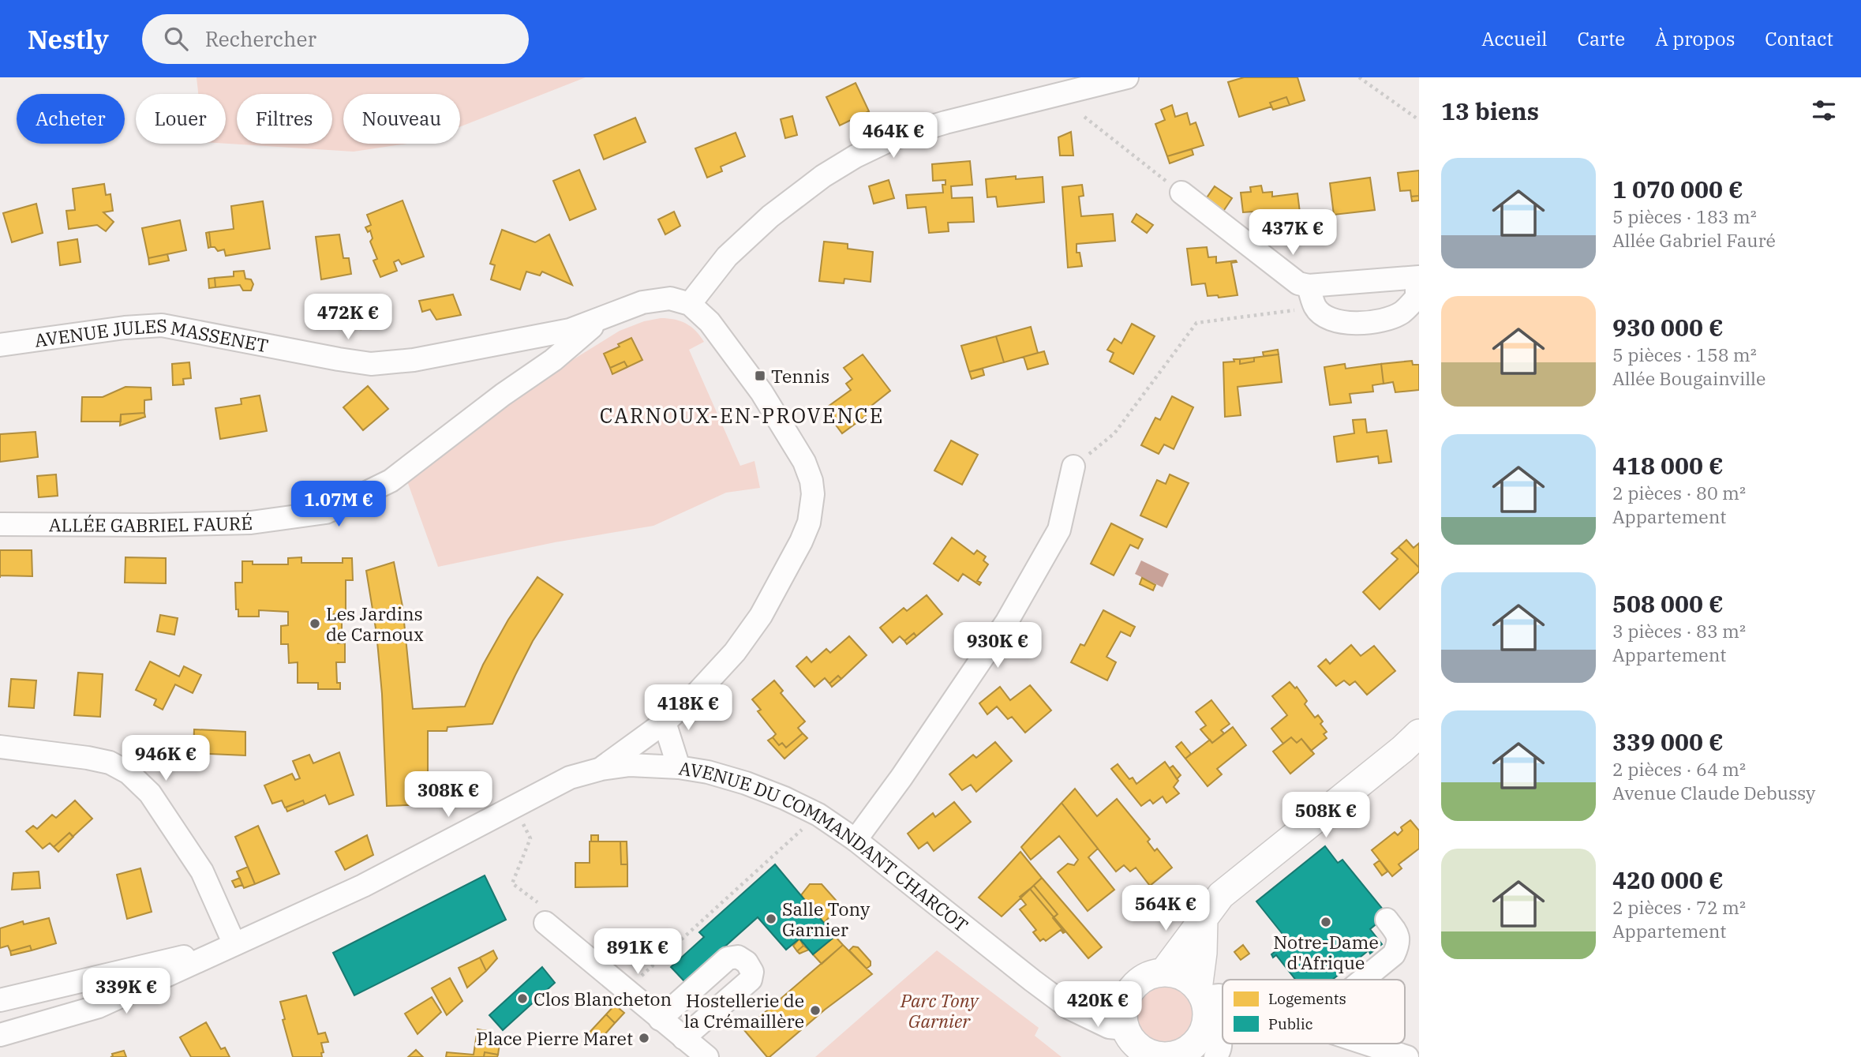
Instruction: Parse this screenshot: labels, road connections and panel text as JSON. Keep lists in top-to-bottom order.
{
  "streets": {
    "street": ["AVENUE JULES MASSENET", "ALLÉE GABRIEL FAURÉ", "AVENUE DU COMMANDANT CHARCOT"]
  },
  "crossings": [
    ["AVENUE JULES MASSENET", "ALLÉE GABRIEL FAURÉ"]
  ],
  "districts": ["CARNOUX-EN-PROVENCE"],
  "parks": ["Parc Tony Garnier"],
  "places": {
    "transit": ["Tennis"],
    "other": [
      "Les Jardins de Carnoux",
      "Salle Tony Garnier",
      "Notre-Dame d'Afrique",
      "Clos Blancheton",
      "Hostellerie de la Crémaillère",
      "Place Pierre Maret"
    ]
  },
  "legend": ["Logements", "Public"],
  "page": {
    "header": "Nestly",
    "search": "Rechercher",
    "nav": [
      "Accueil",
      "Carte",
      "À propos",
      "Contact"
    ],
    "heading": "13 biens",
    "chip": [
      "Acheter",
      "Louer",
      "Filtres",
      "Nouveau"
    ],
    "price": [
      "464K €",
      "437K €",
      "472K €",
      "1.07M €",
      "930K €",
      "418K €",
      "946K €",
      "308K €",
      "508K €",
      "564K €",
      "891K €",
      "339K €",
      "420K €"
    ],
    "list": [
      {
        "name": "1 070 000 €",
        "note": "5 pièces · 183 m² · Allée Gabriel Fauré"
      },
      {
        "name": "930 000 €",
        "note": "5 pièces · 158 m² · Allée Bougainville"
      },
      {
        "name": "418 000 €",
        "note": "2 pièces · 80 m² · Appartement"
      },
      {
        "name": "508 000 €",
        "note": "3 pièces · 83 m² · Appartement"
      },
      {
        "name": "339 000 €",
        "note": "2 pièces · 64 m² · Avenue Claude Debussy"
      },
      {
        "name": "420 000 €",
        "note": "2 pièces · 72 m² · Appartement"
      }
    ]
  }
}
